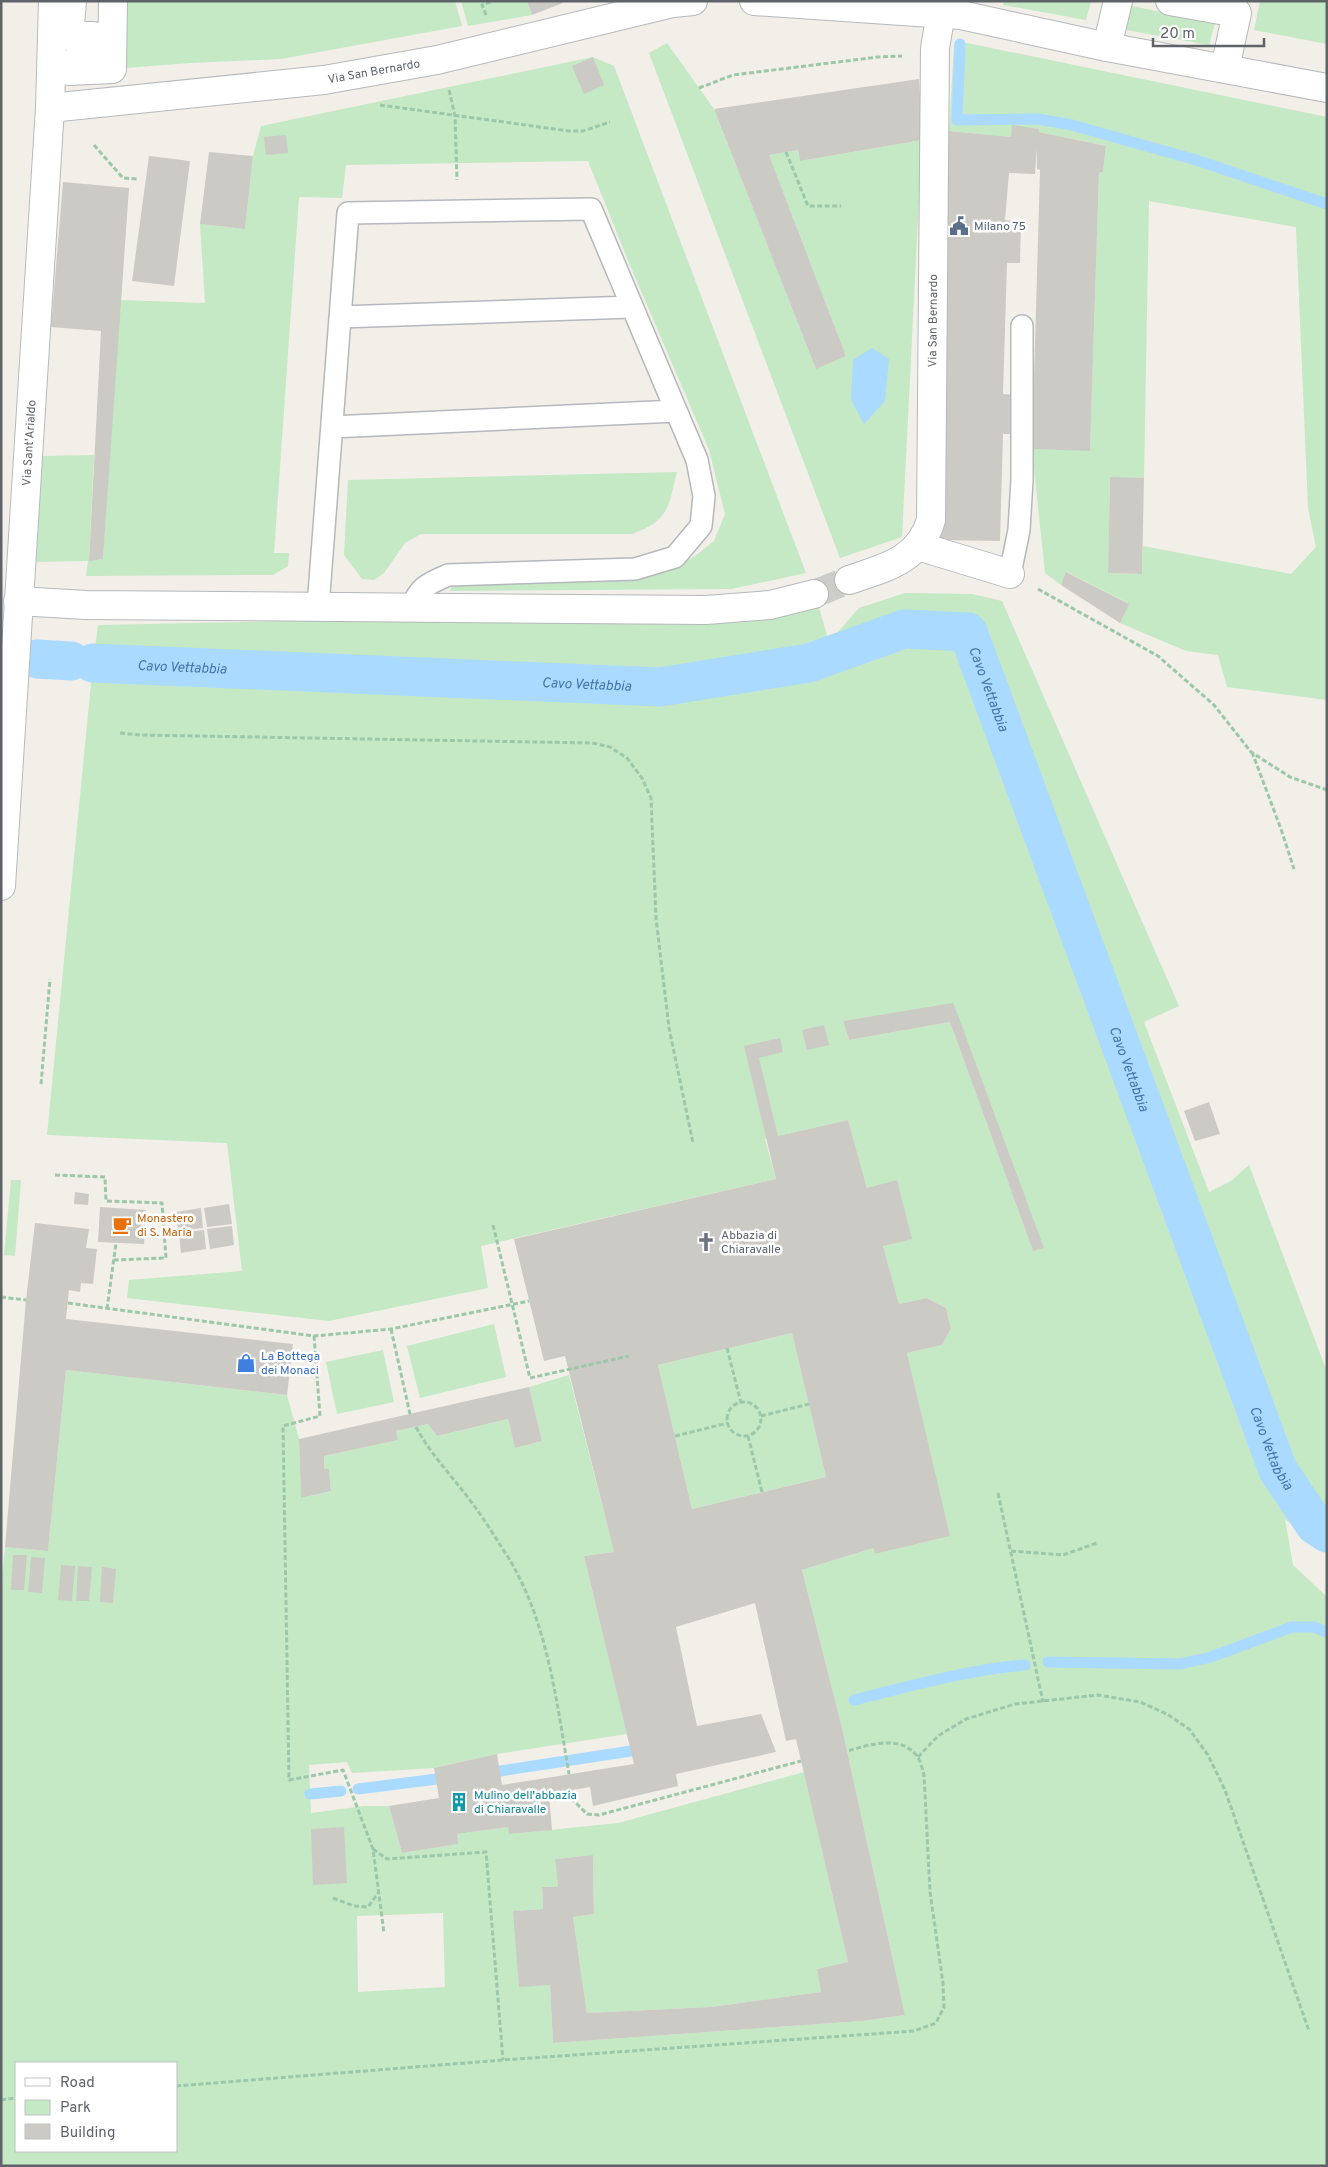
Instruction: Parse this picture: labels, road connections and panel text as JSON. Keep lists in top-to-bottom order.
{
  "streets": {
    "street": ["Via San Bernardo", "Via Sant'Arialdo"]
  },
  "crossings": [
    ["Via San Bernardo", "Via Sant'Arialdo"]
  ],
  "water": ["Cavo Vettabbia"],
  "places": {
    "public building": ["Milano 75"],
    "cafe": ["Monastero di S. Maria"],
    "church": ["Abbazia di Chiaravalle"],
    "shop": ["La Bottega dei Monaci"],
    "building": ["Mulino dell'abbazia di Chiaravalle"]
  },
  "legend": ["Road", "Park", "Building"],
  "scale_bar": "20 m"
}
